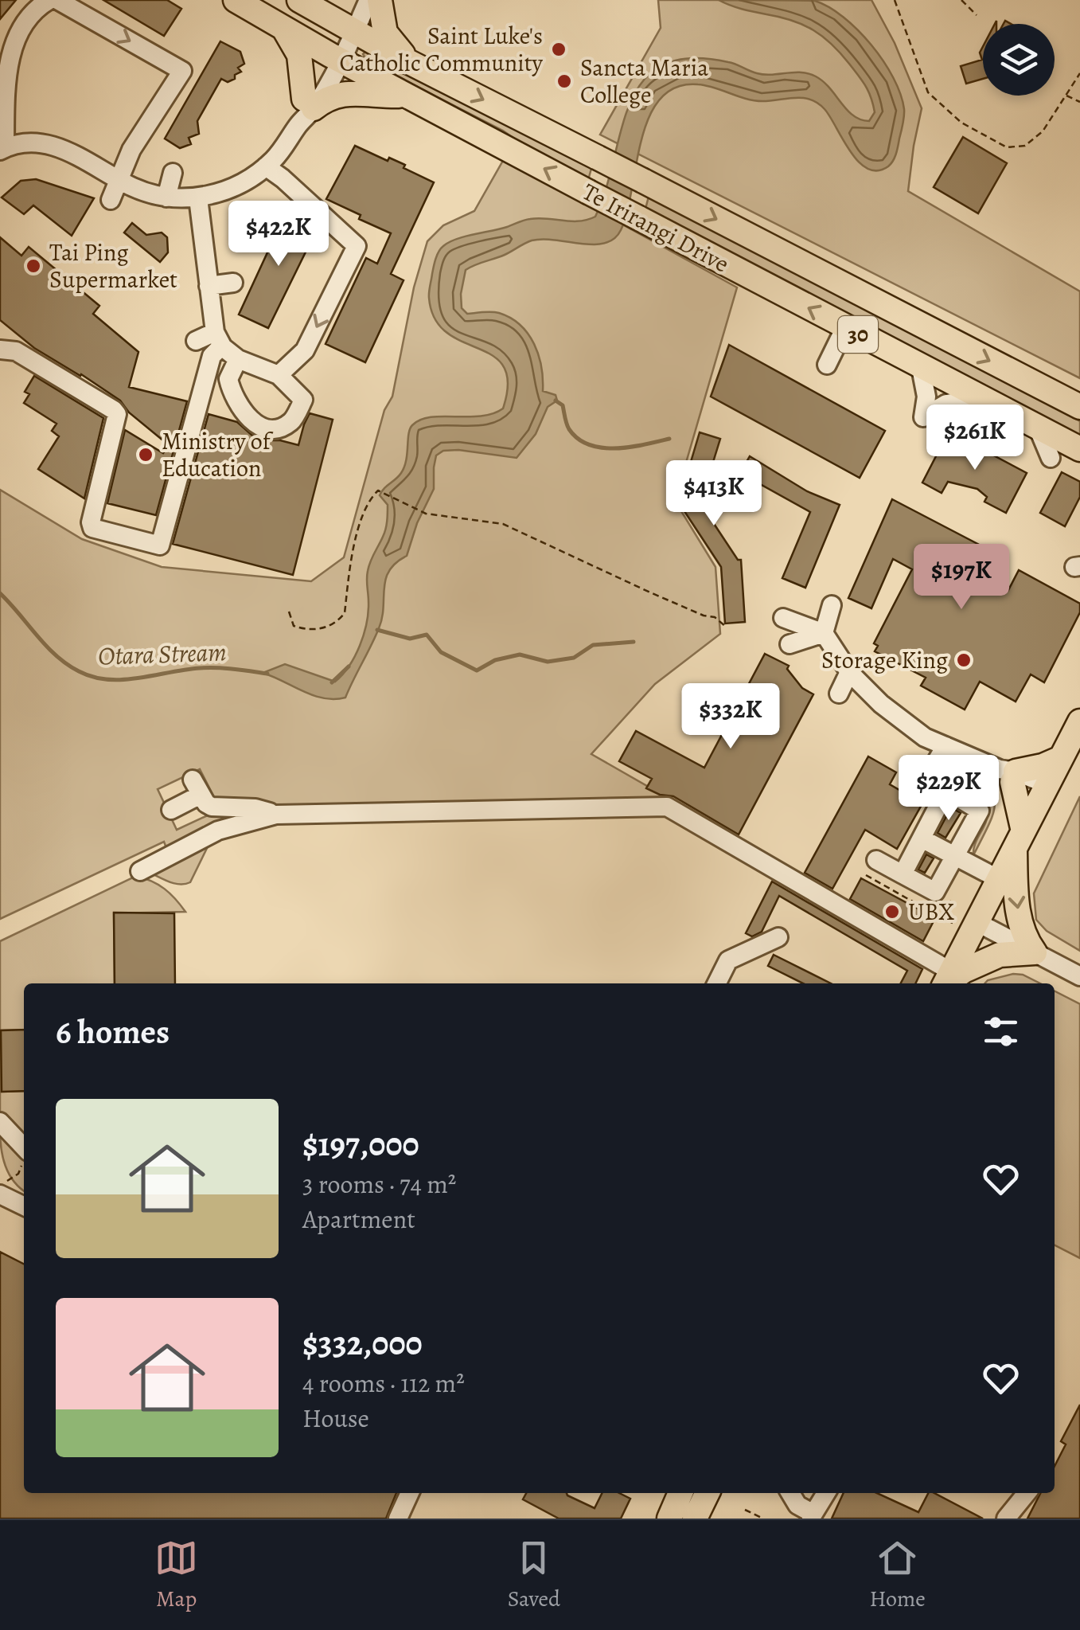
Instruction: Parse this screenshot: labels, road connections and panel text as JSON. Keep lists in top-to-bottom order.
{
  "streets": {
    "main road": ["Te Irirangi Drive", "30"]
  },
  "water": ["Otara Stream"],
  "places": [
    "Saint Luke's Catholic Community",
    "Sancta Maria College",
    "Tai Ping Supermarket",
    "Ministry of Education",
    "Storage King",
    "UBX"
  ],
  "page": {
    "price": [
      "$422K",
      "$261K",
      "$413K",
      "$197K",
      "$332K",
      "$229K"
    ],
    "heading": "6 homes",
    "list": [
      {
        "name": "$197,000",
        "note": "3 rooms · 74 m² · Apartment"
      },
      {
        "name": "$332,000",
        "note": "4 rooms · 112 m² · House"
      }
    ],
    "tabs": ["Map", "Saved", "Home"]
  }
}
